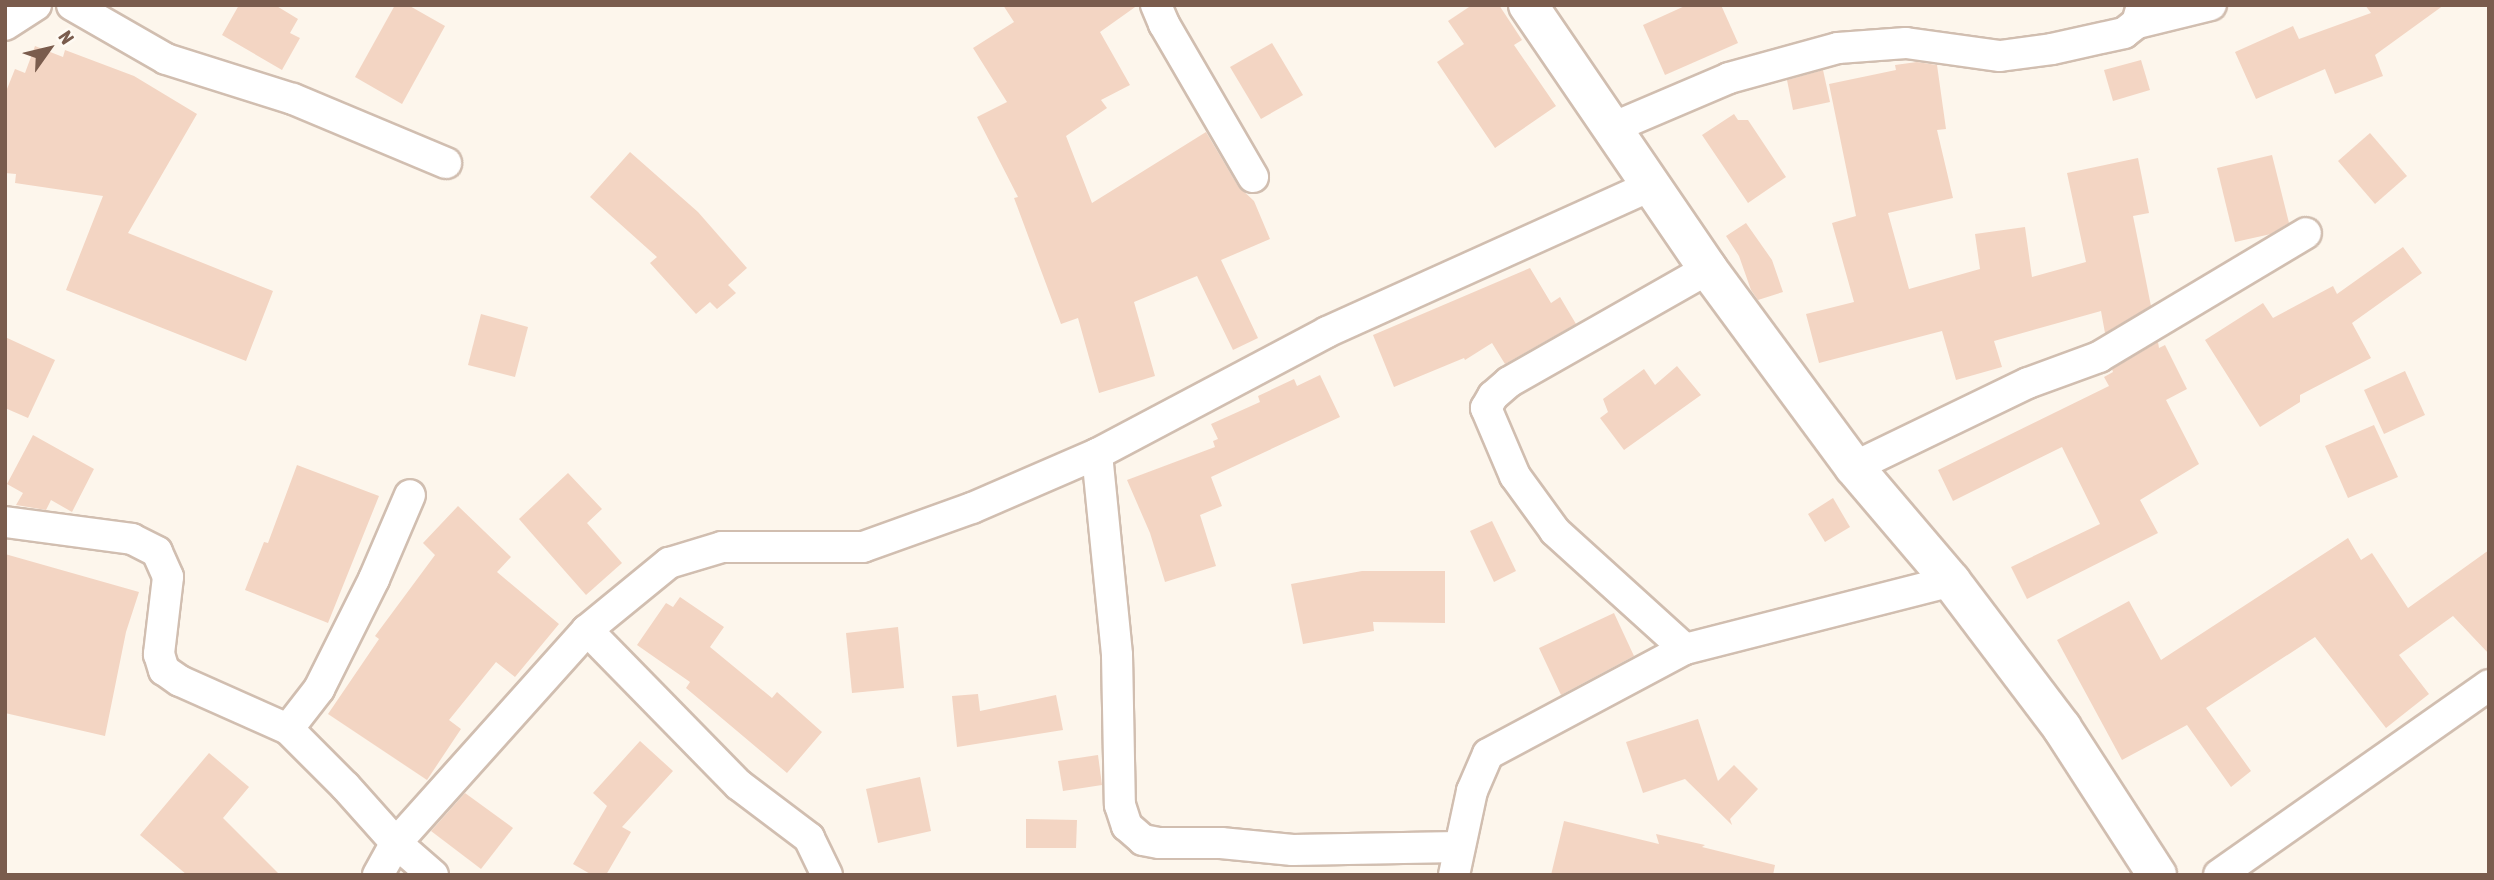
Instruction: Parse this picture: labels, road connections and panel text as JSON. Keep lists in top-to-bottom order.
{
  "north": "top right"
}
